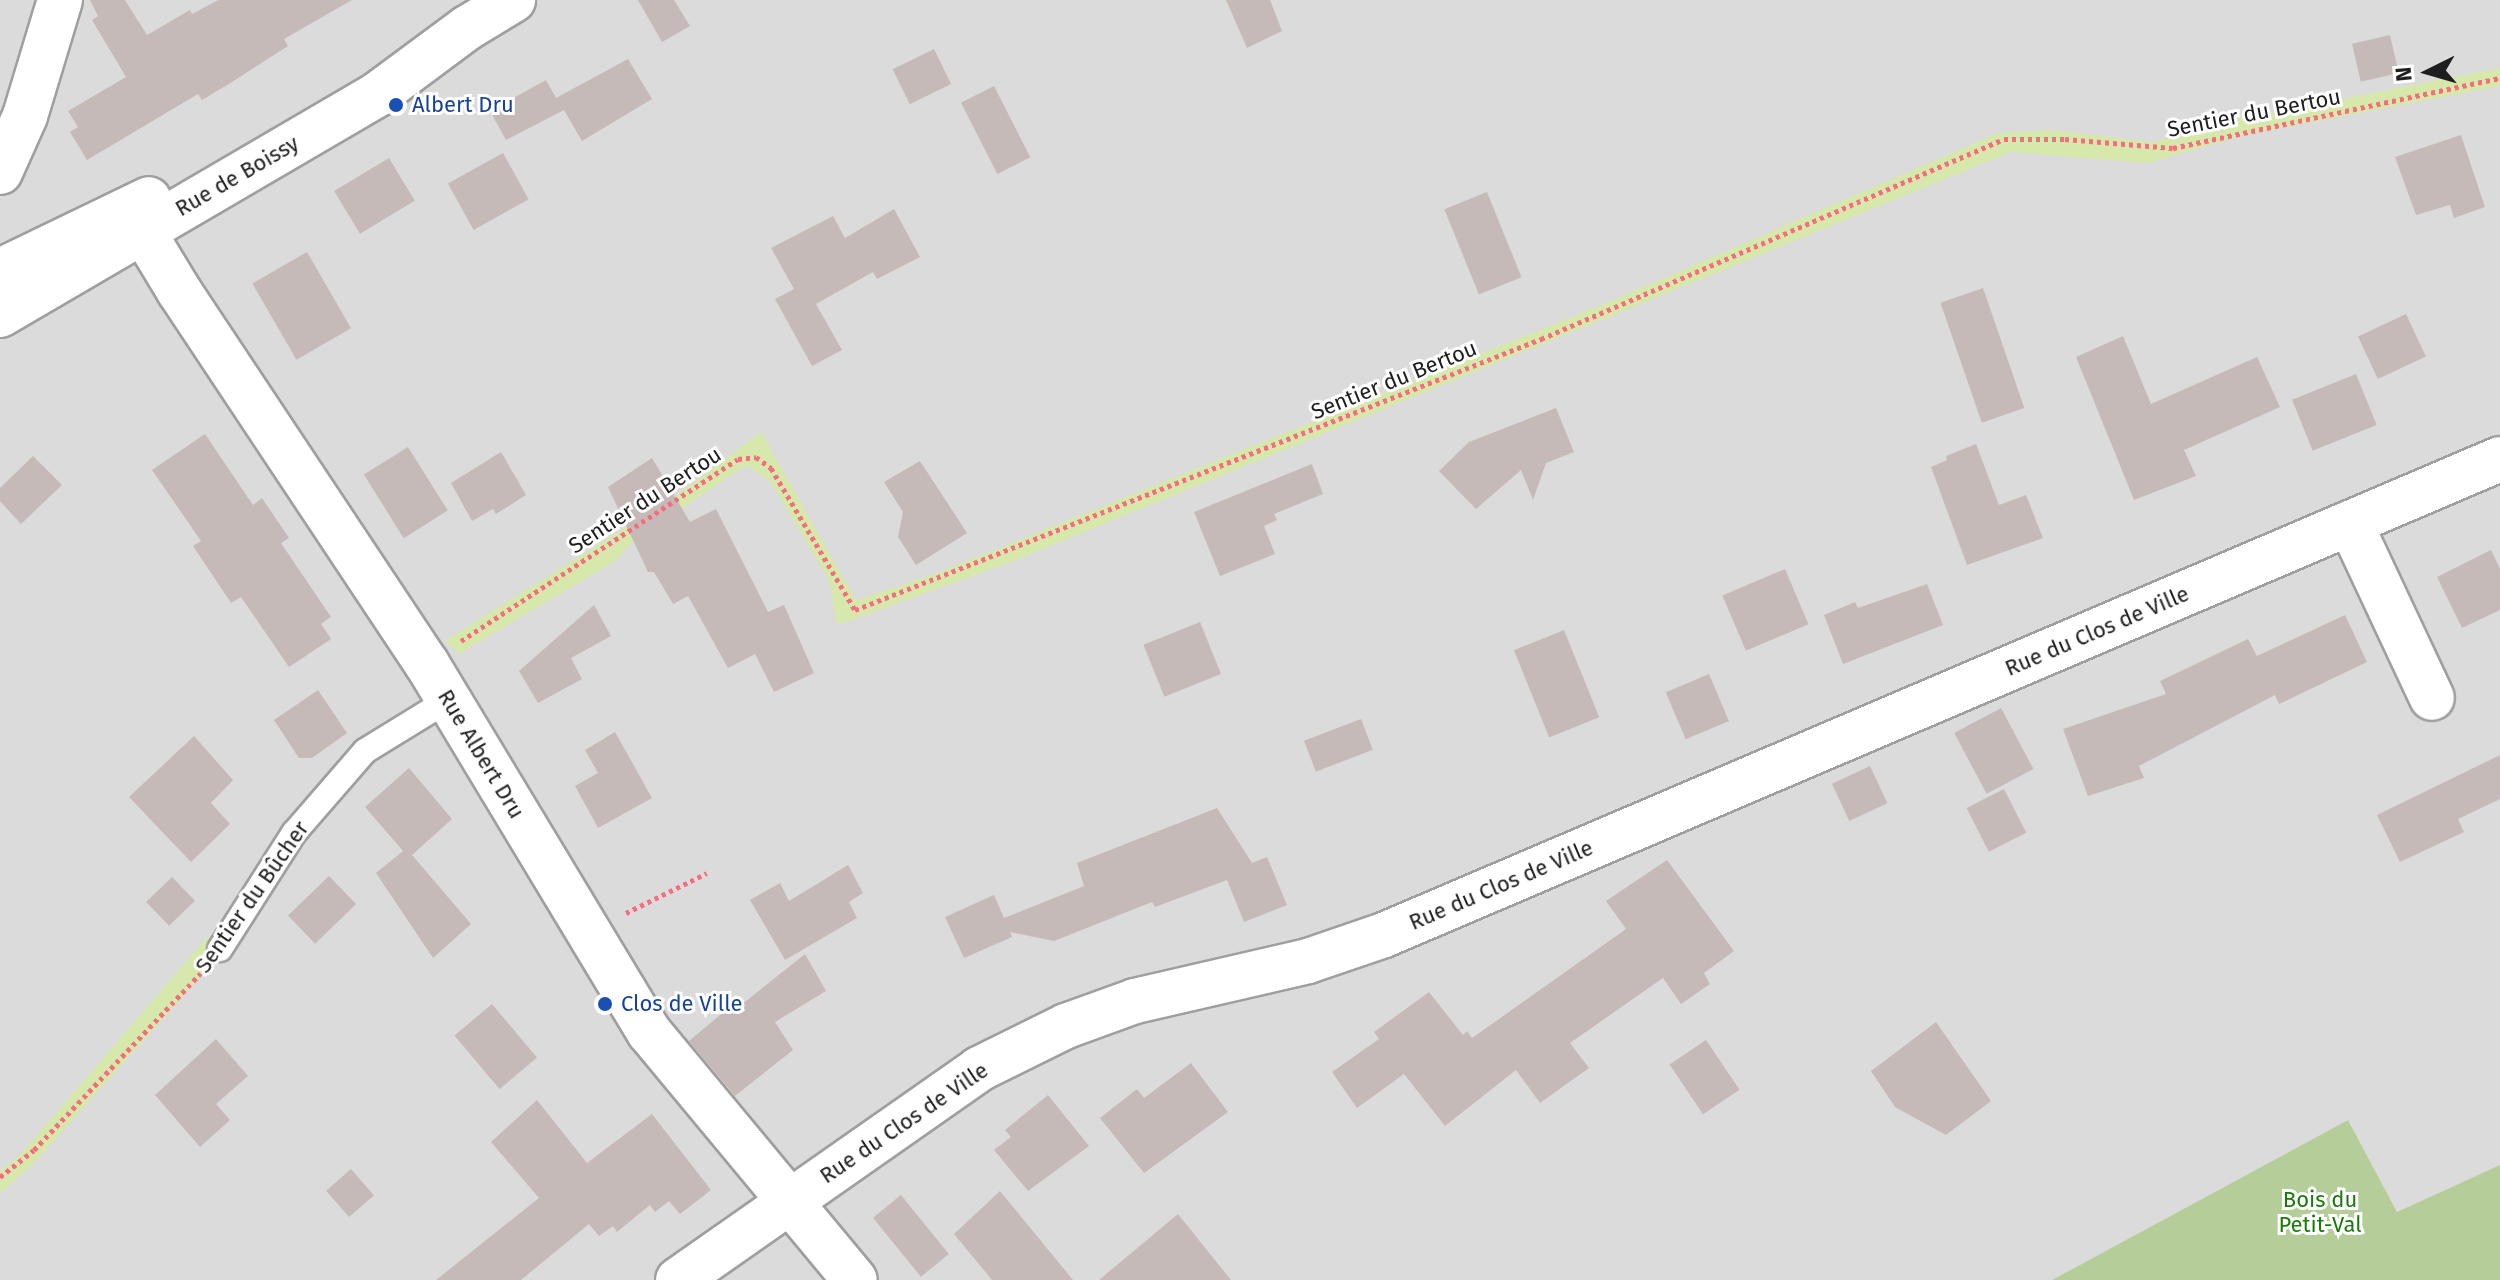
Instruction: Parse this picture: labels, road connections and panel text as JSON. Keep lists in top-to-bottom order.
{
  "streets": {
    "street": ["Rue de Boissy", "Rue du Clos de Ville", "Rue Albert Dru"],
    "lane": ["Sentier du Bûcher"],
    "path": ["Sentier du Bertou"]
  },
  "crossings": [
    ["Sentier du Bertou", "Rue Albert Dru"],
    ["Sentier du Bertou", "Sentier du Bûcher"],
    ["Rue de Boissy", "Rue Albert Dru"],
    ["Rue du Clos de Ville", "Rue Albert Dru"],
    ["Rue Albert Dru", "Sentier du Bûcher"]
  ],
  "parks": ["Bois du Petit-Val"],
  "places": ["Albert Dru", "Clos de Ville"],
  "north": "left"
}
